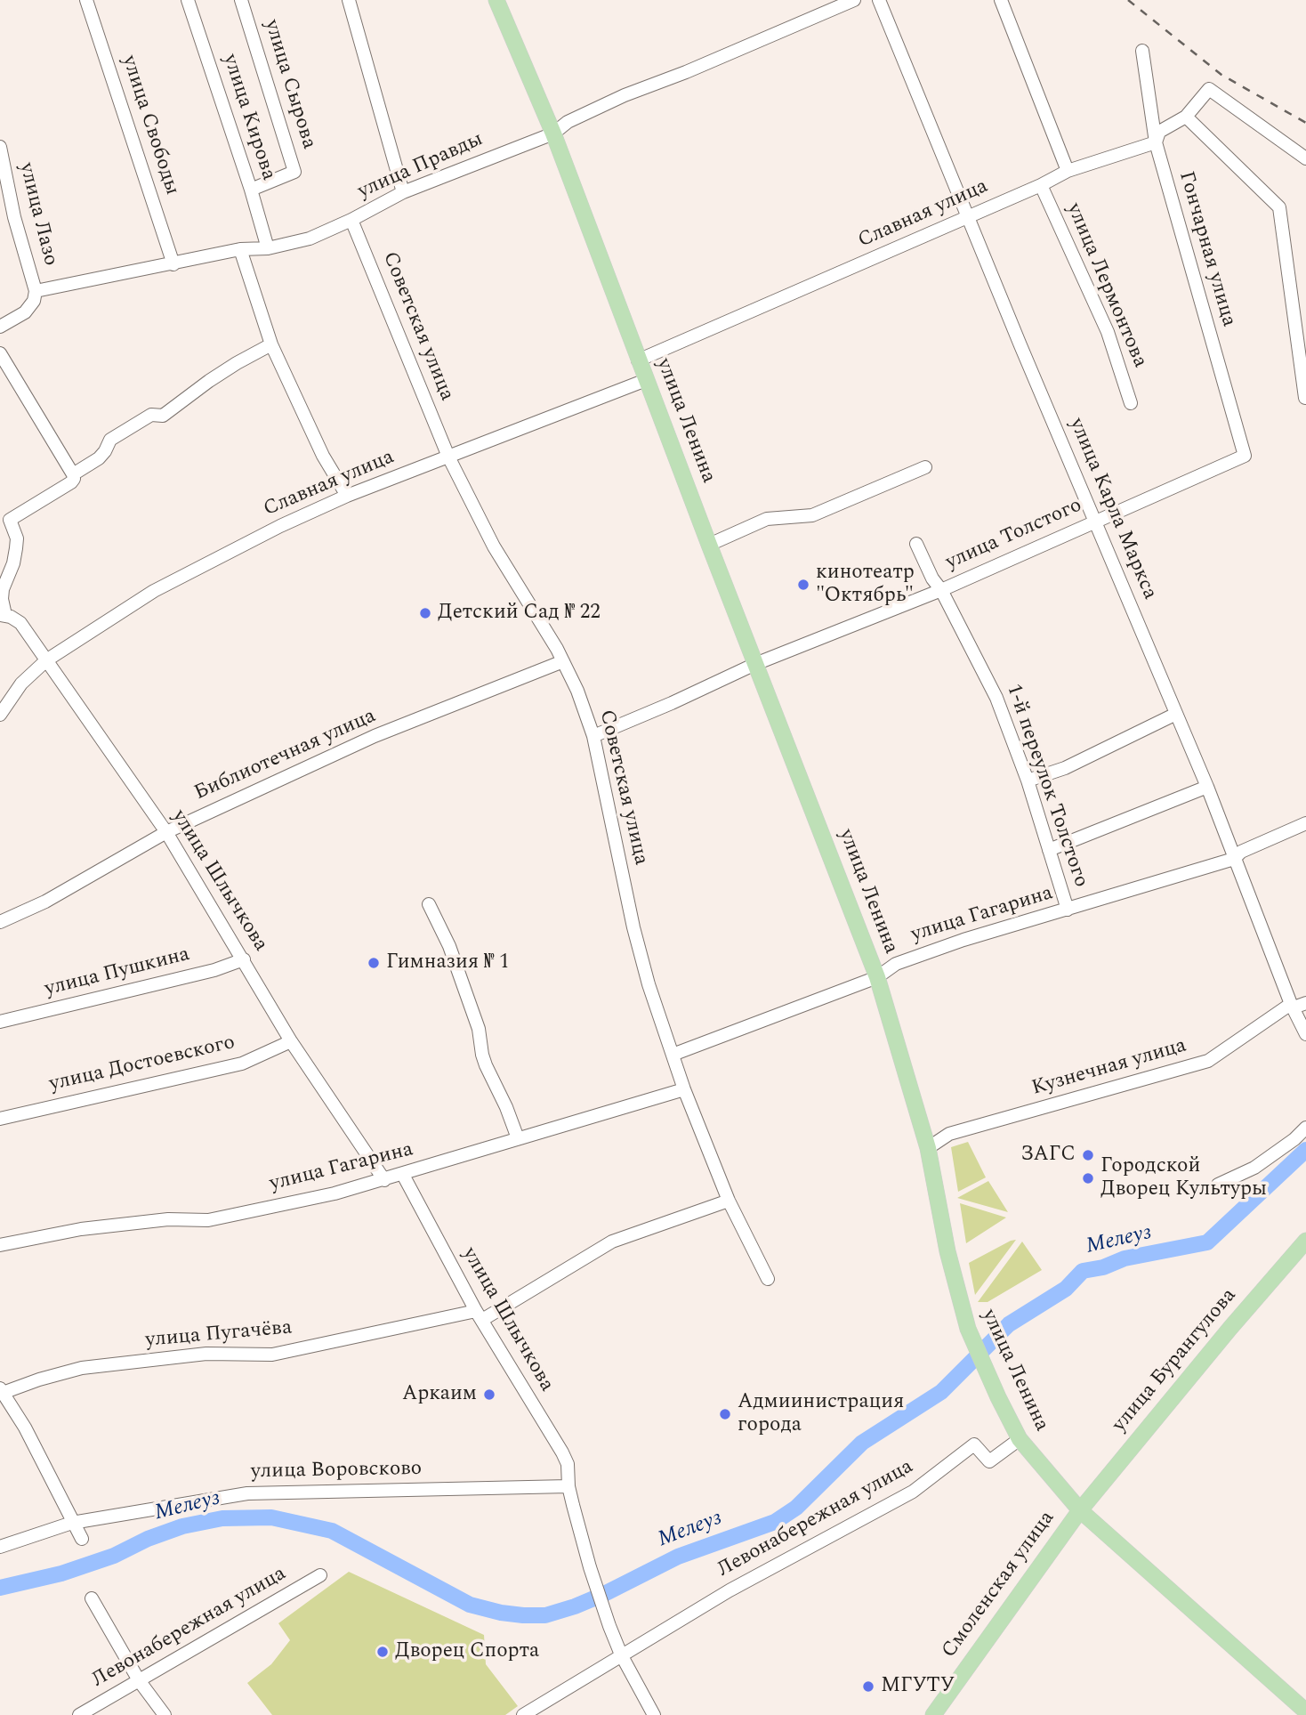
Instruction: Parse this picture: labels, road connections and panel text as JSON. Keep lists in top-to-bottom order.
{
  "streets": {
    "main road": ["улица Ленина", "улица Бурангулова", "Смоленская улица"],
    "street": [
      "улица Сырова",
      "улица Кирова",
      "улица Свободы",
      "улица Правды",
      "улица Лазо",
      "Славная улица",
      "Гончарная улица",
      "улица Лермонтова",
      "Советская улица",
      "улица Карла Маркса",
      "улица Толстого",
      "Библиотечная улица",
      "1-й переулок Толстого",
      "улица Шлычкова",
      "улица Гагарина",
      "улица Пушкина",
      "улица Достоевского",
      "Кузнечная улица",
      "улица Пугачёва",
      "улица Воровсково",
      "Левонабережная улица"
    ]
  },
  "crossings": [
    ["улица Сырова", "улица Кирова"],
    ["улица Кирова", "улица Правды"],
    ["улица Свободы", "улица Правды"],
    ["улица Правды", "улица Лазо"],
    ["улица Правды", "Советская улица"],
    ["улица Правды", "улица Ленина"],
    ["Славная улица", "Гончарная улица"],
    ["Славная улица", "улица Лермонтова"],
    ["Славная улица", "Советская улица"],
    ["Славная улица", "улица Ленина"],
    ["Славная улица", "улица Карла Маркса"],
    ["Славная улица", "улица Шлычкова"],
    ["Гончарная улица", "улица Толстого"],
    ["Советская улица", "улица Толстого"],
    ["Советская улица", "Библиотечная улица"],
    ["Советская улица", "улица Гагарина"],
    ["Советская улица", "улица Пугачёва"],
    ["улица Ленина", "улица Толстого"],
    ["улица Ленина", "улица Гагарина"],
    ["улица Ленина", "Кузнечная улица"],
    ["улица Ленина", "улица Бурангулова"],
    ["улица Ленина", "Левонабережная улица"],
    ["улица Ленина", "Смоленская улица"],
    ["улица Карла Маркса", "улица Толстого"],
    ["улица Карла Маркса", "улица Гагарина"],
    ["улица Карла Маркса", "Кузнечная улица"],
    ["улица Толстого", "1-й переулок Толстого"],
    ["Библиотечная улица", "улица Шлычкова"],
    ["1-й переулок Толстого", "улица Гагарина"],
    ["улица Шлычкова", "улица Гагарина"],
    ["улица Шлычкова", "улица Пушкина"],
    ["улица Шлычкова", "улица Достоевского"],
    ["улица Шлычкова", "улица Пугачёва"],
    ["улица Шлычкова", "улица Воровсково"],
    ["улица Шлычкова", "Левонабережная улица"],
    ["улица Бурангулова", "Смоленская улица"]
  ],
  "water": ["Мелеуз"],
  "places": [
    "кинотеатр \"Октябрь\"",
    "Детский Сад № 22",
    "Гимназия № 1",
    "ЗАГС",
    "Городской Дворец Культуры",
    "Аркаим",
    "Адмиинистрация города",
    "Дворец Спорта",
    "МГУТУ"
  ]
}
